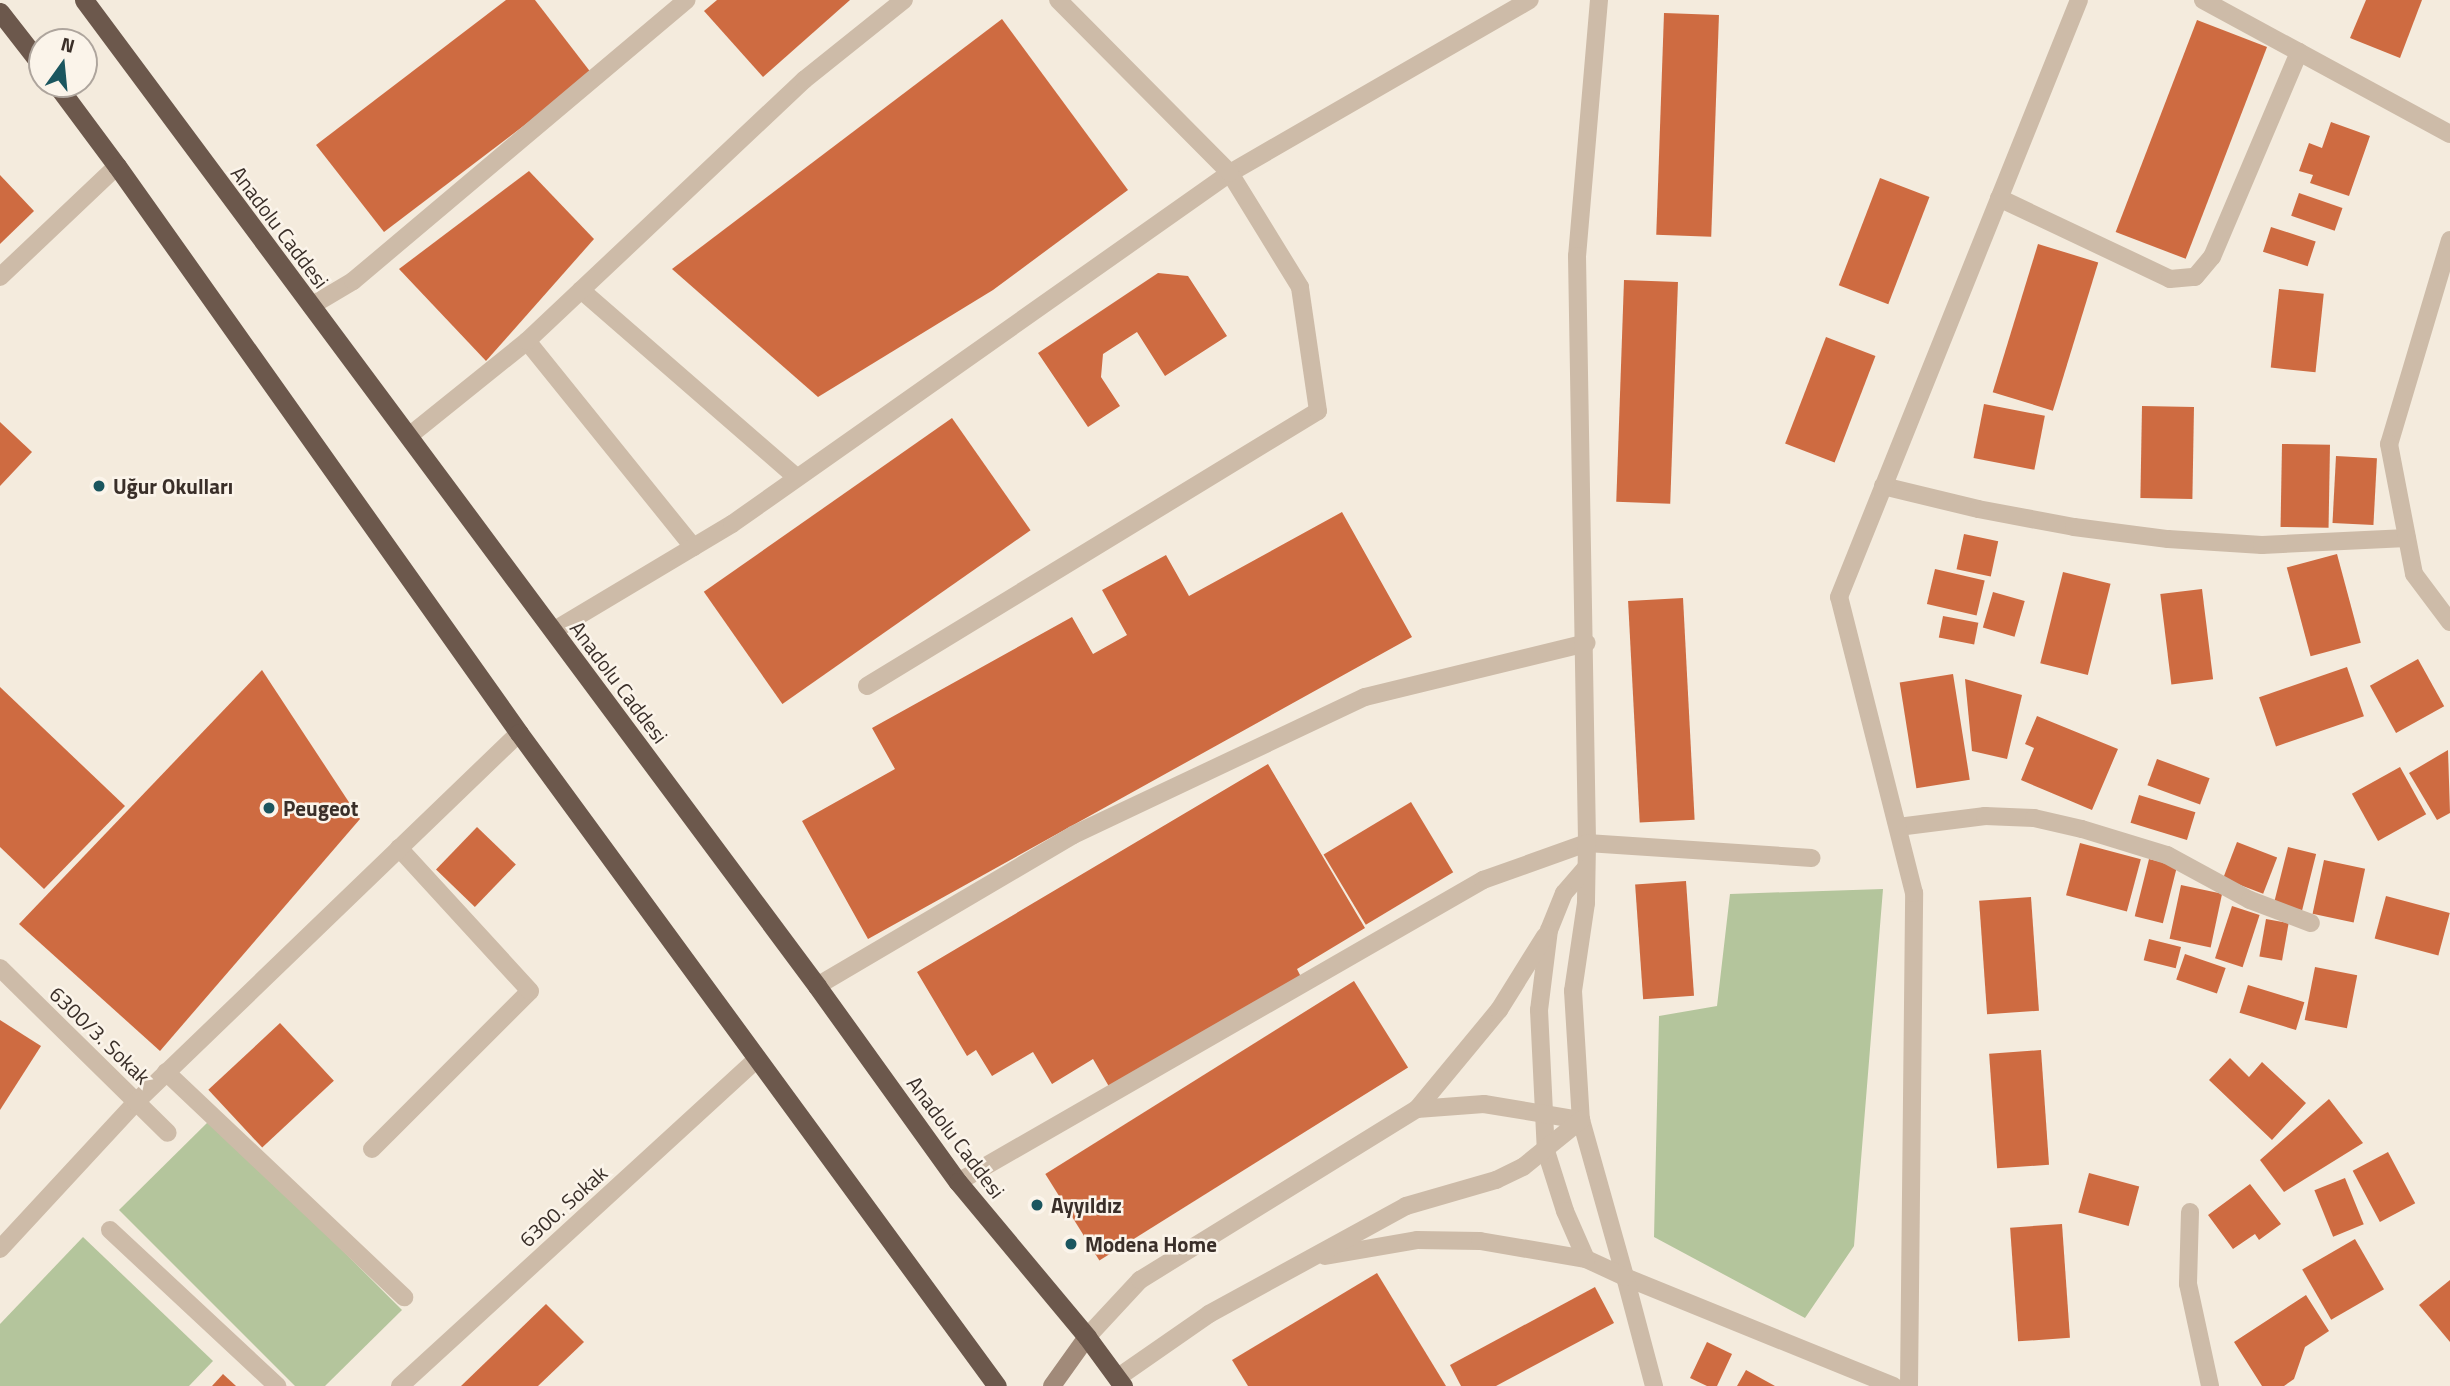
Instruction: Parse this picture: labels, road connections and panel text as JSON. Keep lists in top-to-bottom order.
{
  "streets": {
    "highway": ["Anadolu Caddesi"],
    "street": ["6300/3. Sokak", "6300. Sokak"]
  },
  "places": [
    "Uğur Okulları",
    "Peugeot",
    "Ayyıldız",
    "Modena Home"
  ],
  "north": "top"
}
